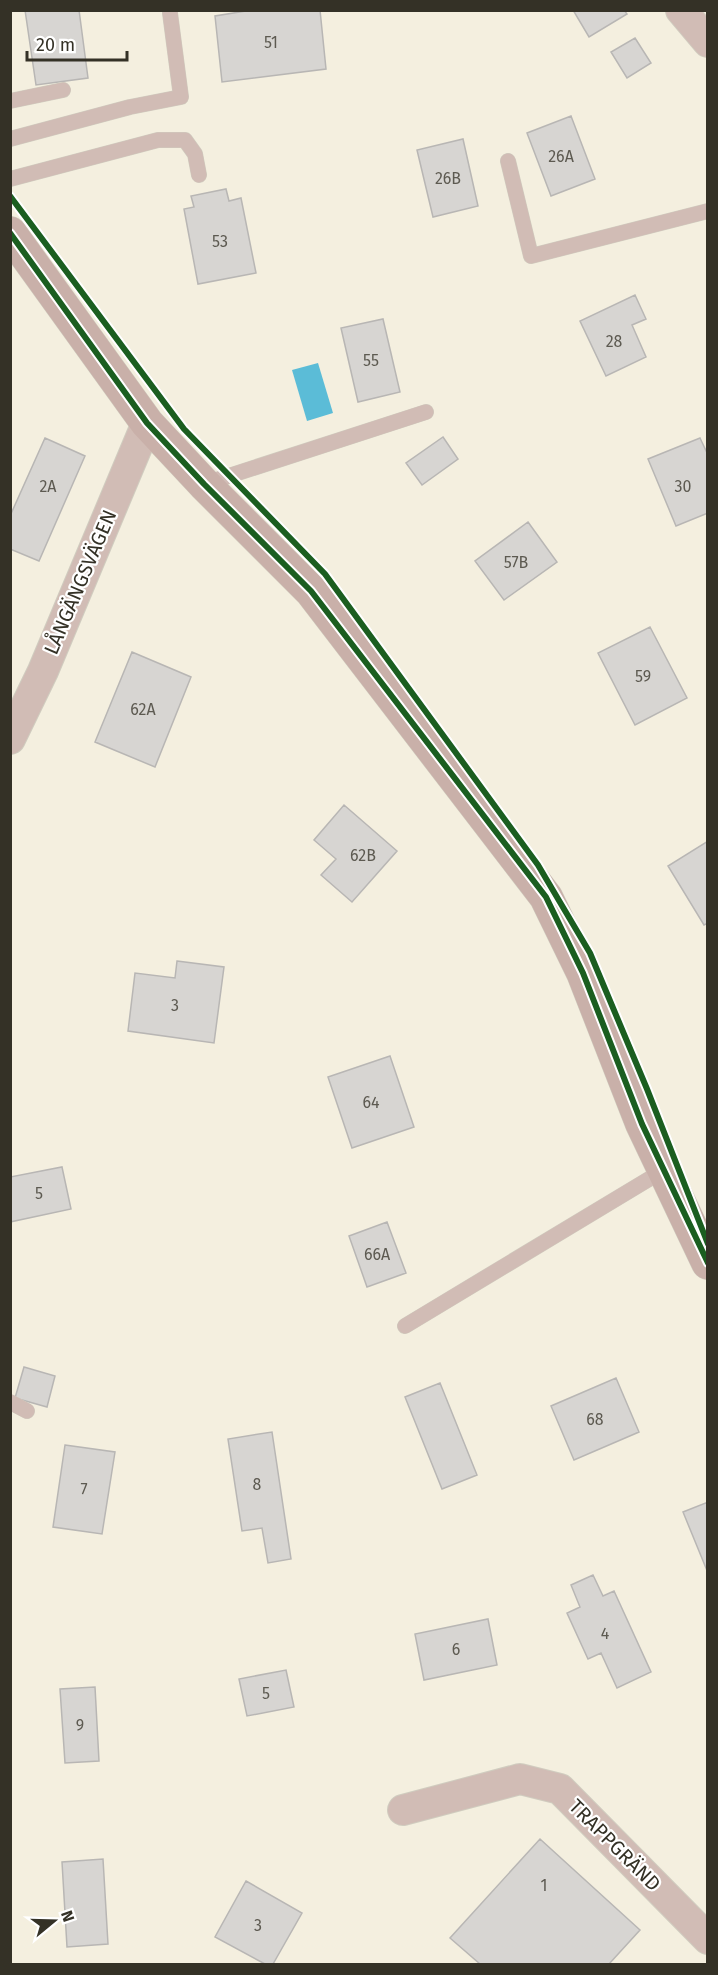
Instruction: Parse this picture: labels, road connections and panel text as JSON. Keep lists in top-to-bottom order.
{
  "streets": {
    "street": ["LÅNGÄNGSVÄGEN", "TRAPPGRÄND"]
  },
  "house_numbers": [
    "51",
    "26A",
    "26B",
    "53",
    "28",
    "55",
    "2A",
    "30",
    "57B",
    "59",
    "62A",
    "62B",
    "3",
    "64",
    "5",
    "66A",
    "68",
    "8",
    "7",
    "4",
    "6",
    "5",
    "9",
    "1",
    "3"
  ],
  "scale_bar": "20 m",
  "north": "right"
}
